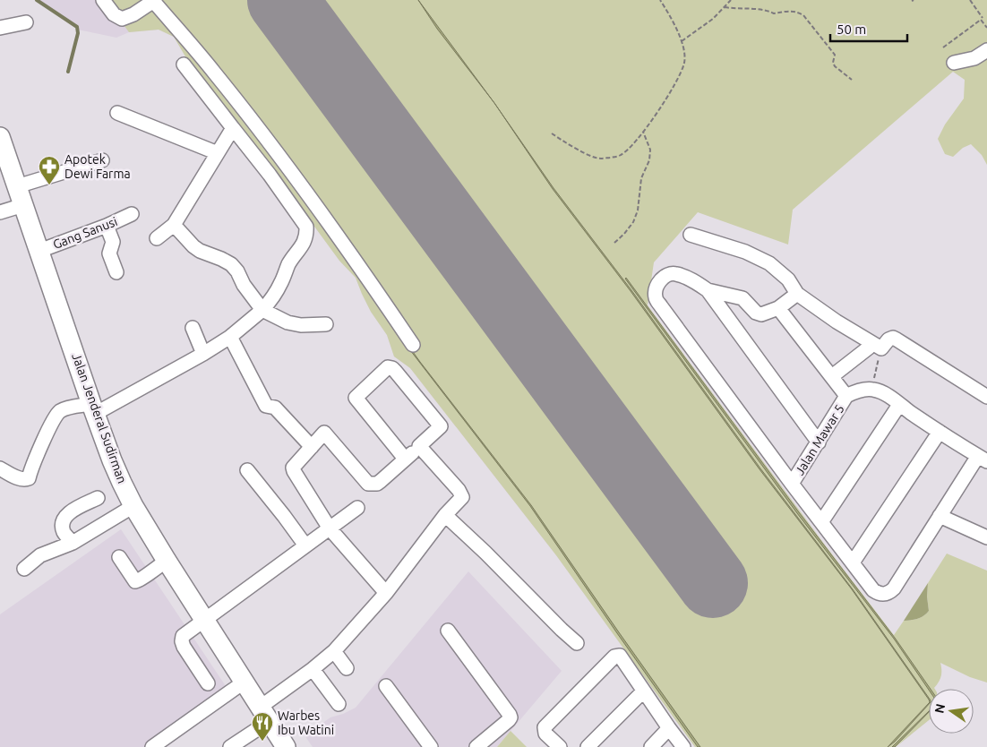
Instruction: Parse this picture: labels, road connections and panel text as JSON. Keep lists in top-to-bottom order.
{
  "streets": {
    "highway": ["Jalan Jenderal Sudirman"],
    "street": ["Gang Sanusi", "Jalan Mawar 5"]
  },
  "crossings": [
    ["Gang Sanusi", "Jalan Jenderal Sudirman"]
  ],
  "places": {
    "pharmacy": ["Apotek Dewi Farma"],
    "restaurant": ["Warbes Ibu Watini"]
  },
  "scale_bar": "50 m",
  "north": "left"
}
